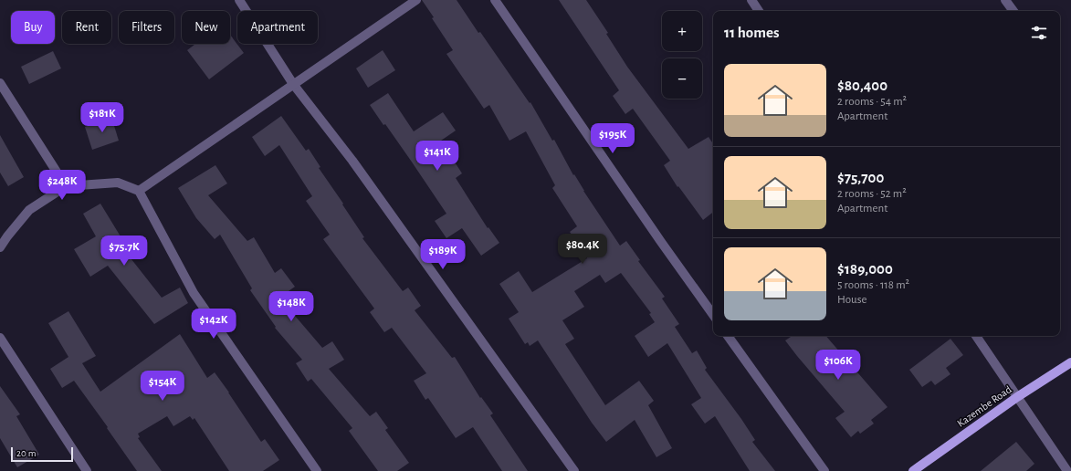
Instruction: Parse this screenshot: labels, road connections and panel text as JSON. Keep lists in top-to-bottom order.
{
  "streets": {
    "main road": ["Kazembe Road"]
  },
  "scale_bar": "20 m",
  "page": {
    "map_buttons": ["+", "−"],
    "chip": [
      "Buy",
      "Rent",
      "Filters",
      "New",
      "Apartment"
    ],
    "heading": "11 homes",
    "list": [
      {
        "name": "$80,400",
        "note": "2 rooms · 54 m² · Apartment"
      },
      {
        "name": "$75,700",
        "note": "2 rooms · 52 m² · Apartment"
      },
      {
        "name": "$189,000",
        "note": "5 rooms · 118 m² · House"
      }
    ],
    "price": [
      "$181K",
      "$195K",
      "$141K",
      "$248K",
      "$80.4K",
      "$75.7K",
      "$189K",
      "$148K",
      "$142K",
      "$106K",
      "$154K"
    ],
    "scale": "20 m"
  }
}
